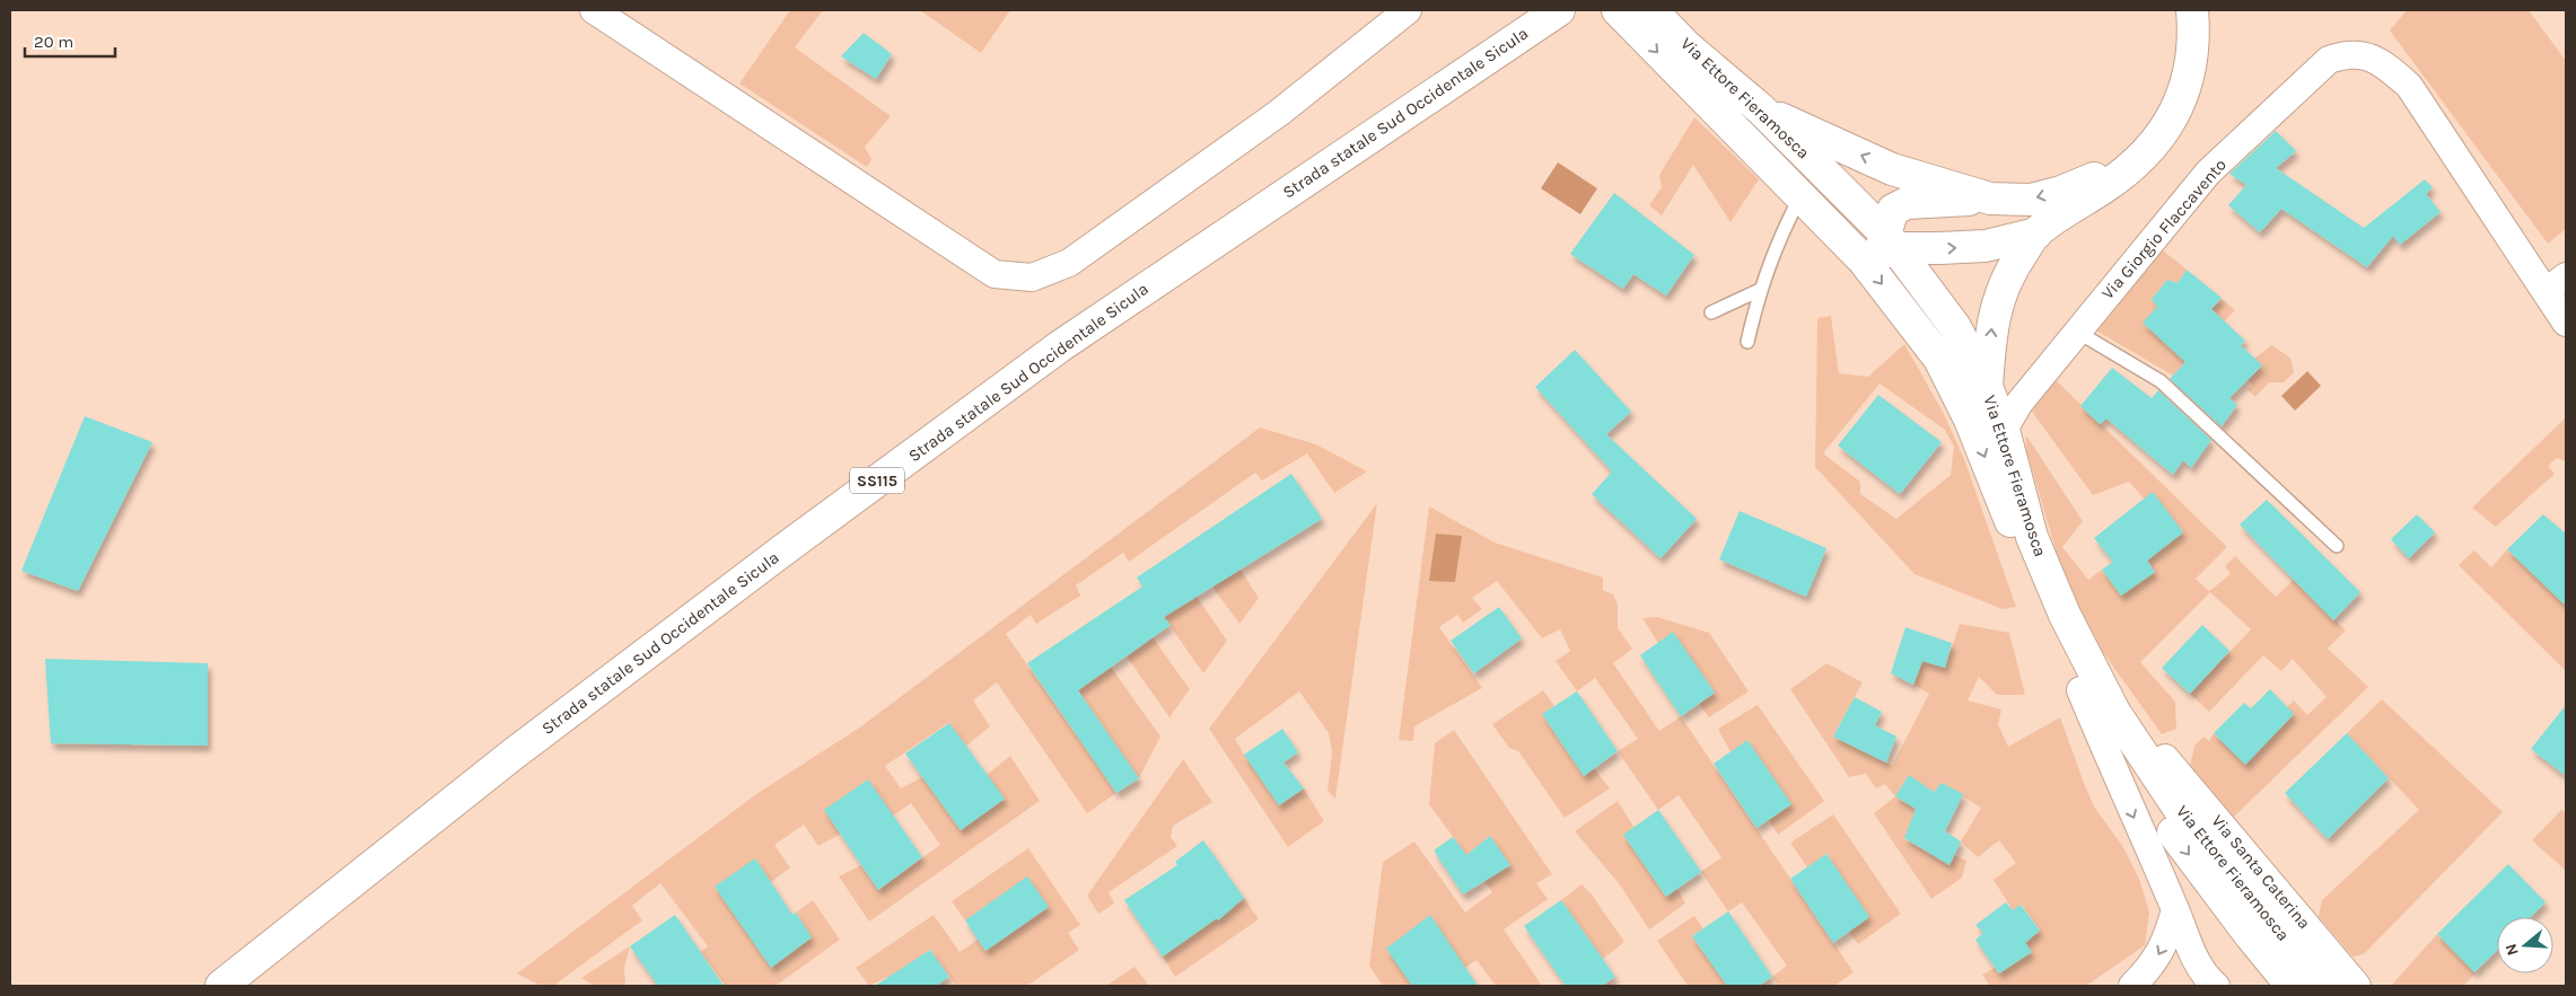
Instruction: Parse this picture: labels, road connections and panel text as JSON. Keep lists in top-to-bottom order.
{
  "streets": {
    "main road": ["Via Ettore Fieramosca", "Strada statale Sud Occidentale Sicula", "SS115"],
    "street": ["Via Giorgio Flaccavento", "Via Santa Caterina"]
  },
  "crossings": [
    ["Via Ettore Fieramosca", "Via Giorgio Flaccavento"]
  ],
  "scale_bar": "20 m",
  "north": "left"
}
